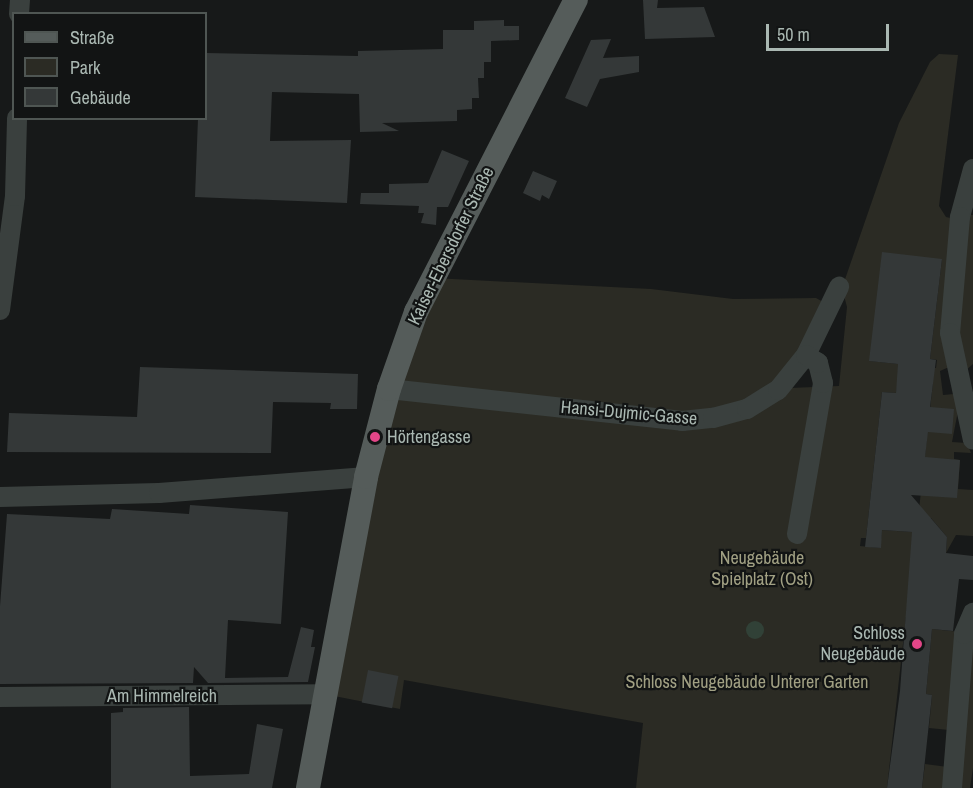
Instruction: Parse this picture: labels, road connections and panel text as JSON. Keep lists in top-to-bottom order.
{
  "streets": {
    "main road": ["Kaiser-Ebersdorfer Straße"],
    "street": ["Hansi-Dujmic-Gasse", "Am Himmelreich"]
  },
  "crossings": [
    ["Kaiser-Ebersdorfer Straße", "Hansi-Dujmic-Gasse"],
    ["Kaiser-Ebersdorfer Straße", "Am Himmelreich"]
  ],
  "parks": ["Neugebäude Spielplatz (Ost)", "Schloss Neugebäude Unterer Garten"],
  "places": ["Hörtengasse", "Schloss Neugebäude"],
  "legend": ["Straße", "Park", "Gebäude"],
  "scale_bar": "50 m"
}
